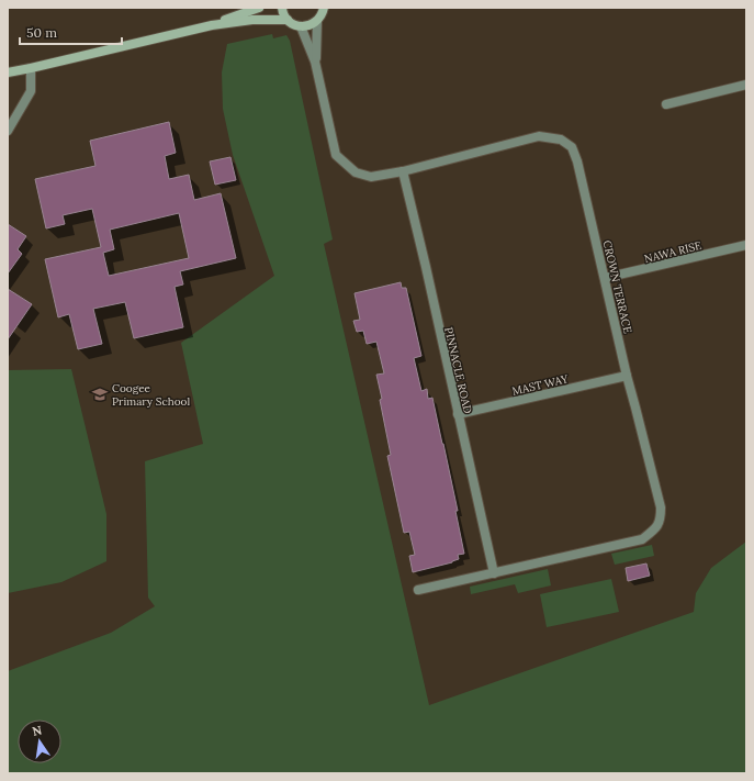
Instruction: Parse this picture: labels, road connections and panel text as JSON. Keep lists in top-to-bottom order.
{
  "streets": {
    "street": [
      "NAWA RISE",
      "CROWN TERRACE",
      "PINNACLE ROAD",
      "MAST WAY"
    ]
  },
  "crossings": [
    ["NAWA RISE", "CROWN TERRACE"],
    ["CROWN TERRACE", "PINNACLE ROAD"],
    ["CROWN TERRACE", "MAST WAY"],
    ["PINNACLE ROAD", "MAST WAY"]
  ],
  "places": {
    "school or university": ["Coogee Primary School"]
  },
  "scale_bar": "50 m",
  "north": "top"
}
